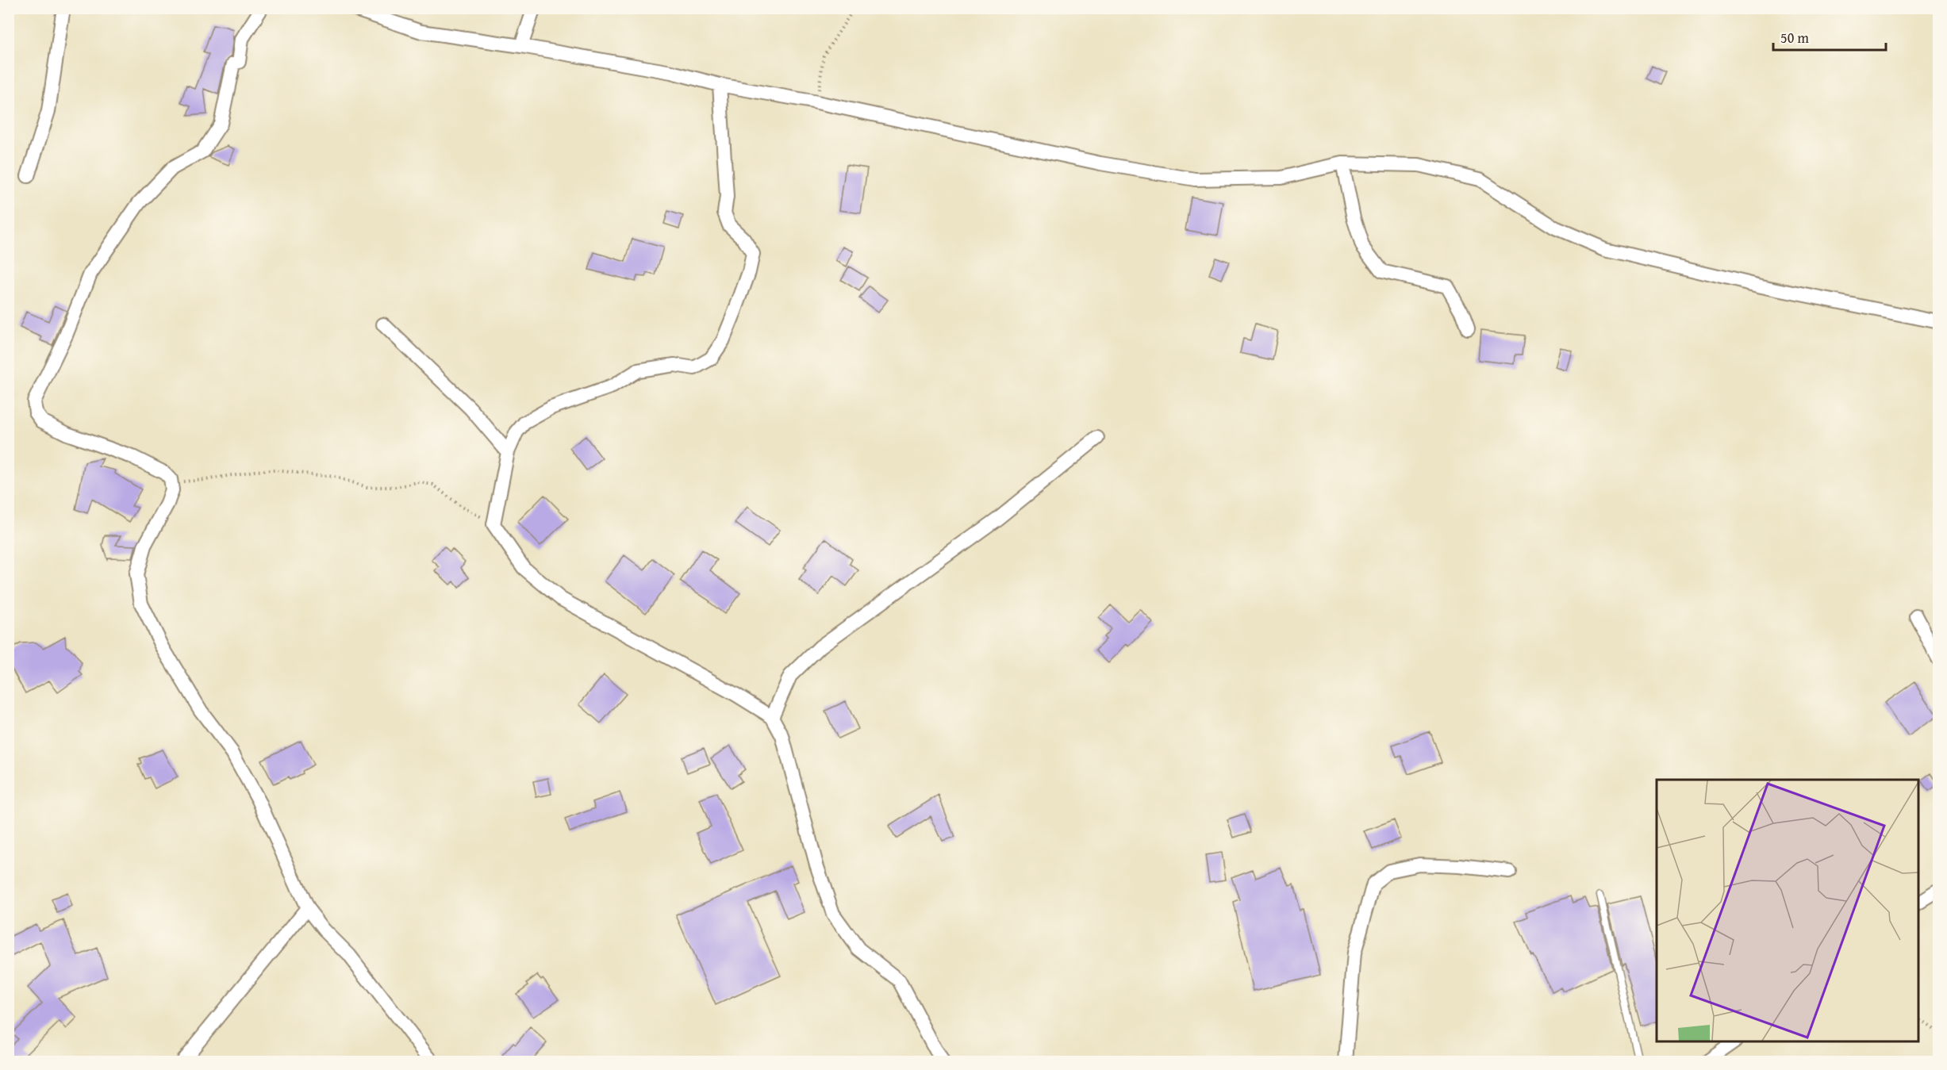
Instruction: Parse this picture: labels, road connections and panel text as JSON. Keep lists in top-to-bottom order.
{
  "scale_bar": "50 m"
}
